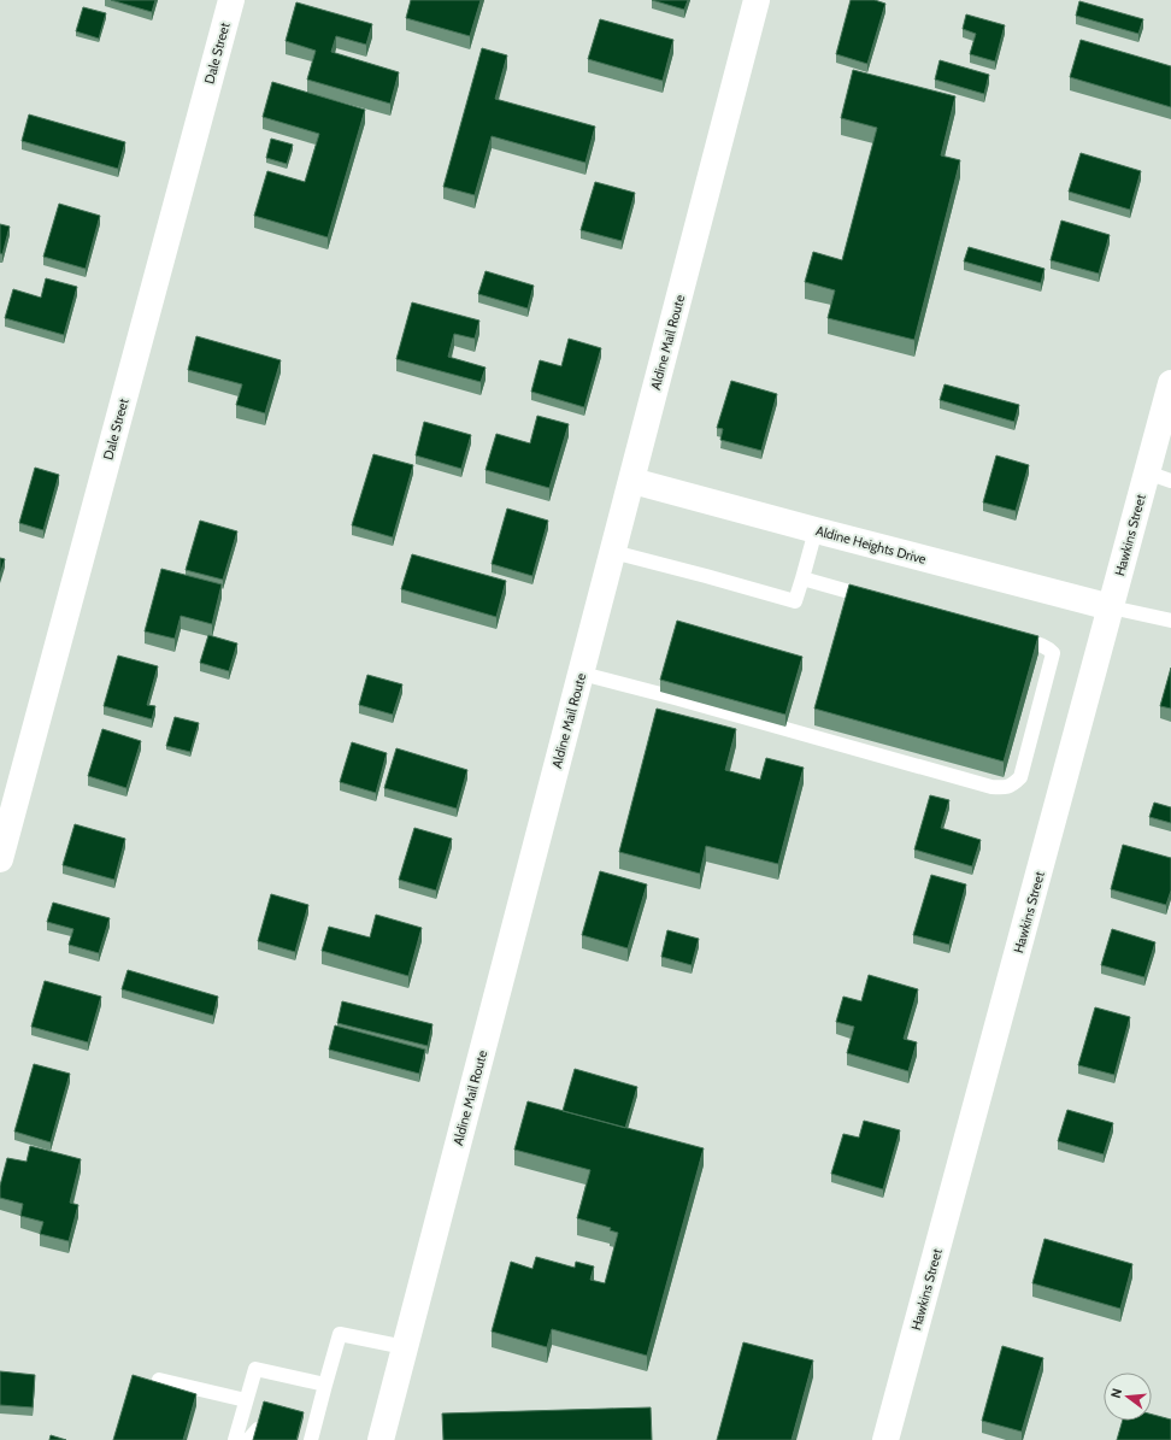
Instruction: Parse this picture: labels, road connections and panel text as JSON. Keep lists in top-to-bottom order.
{
  "streets": {
    "main road": [
      "Dale Street",
      "Aldine Mail Route",
      "Hawkins Street",
      "Aldine Heights Drive"
    ]
  },
  "crossings": [
    ["Aldine Mail Route", "Aldine Heights Drive"],
    ["Hawkins Street", "Aldine Heights Drive"]
  ],
  "north": "left"
}
